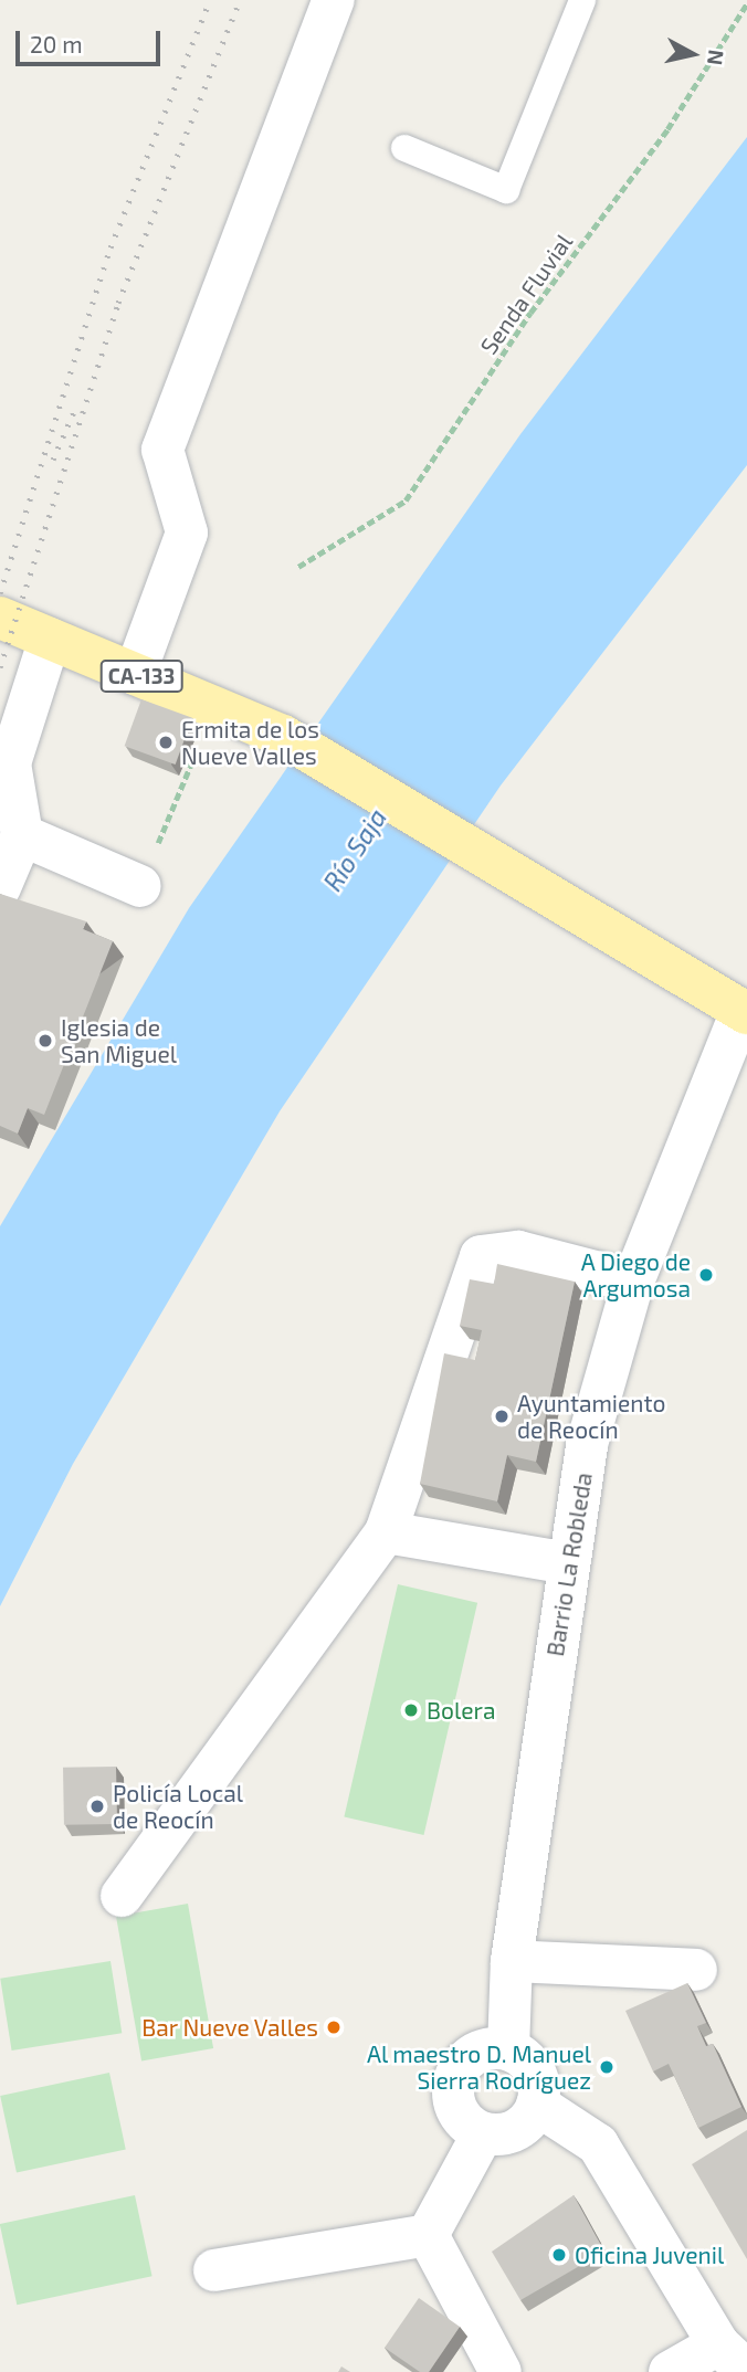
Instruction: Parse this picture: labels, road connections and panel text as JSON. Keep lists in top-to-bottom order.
{
  "streets": {
    "main road": ["CA-133"],
    "street": ["Barrio La Robleda"],
    "path": ["Senda Fluvial"]
  },
  "crossings": [
    ["CA-133", "Barrio La Robleda"]
  ],
  "water": ["Río Saja"],
  "places": [
    "Ermita de los Nueve Valles",
    "Iglesia de San Miguel",
    "A Diego de Argumosa",
    "Ayuntamiento de Reocín",
    "Bolera",
    "Policía Local de Reocín",
    "Bar Nueve Valles",
    "Al maestro D. Manuel Sierra Rodríguez",
    "Oficina Juvenil"
  ],
  "scale_bar": "20 m",
  "north": "right"
}
